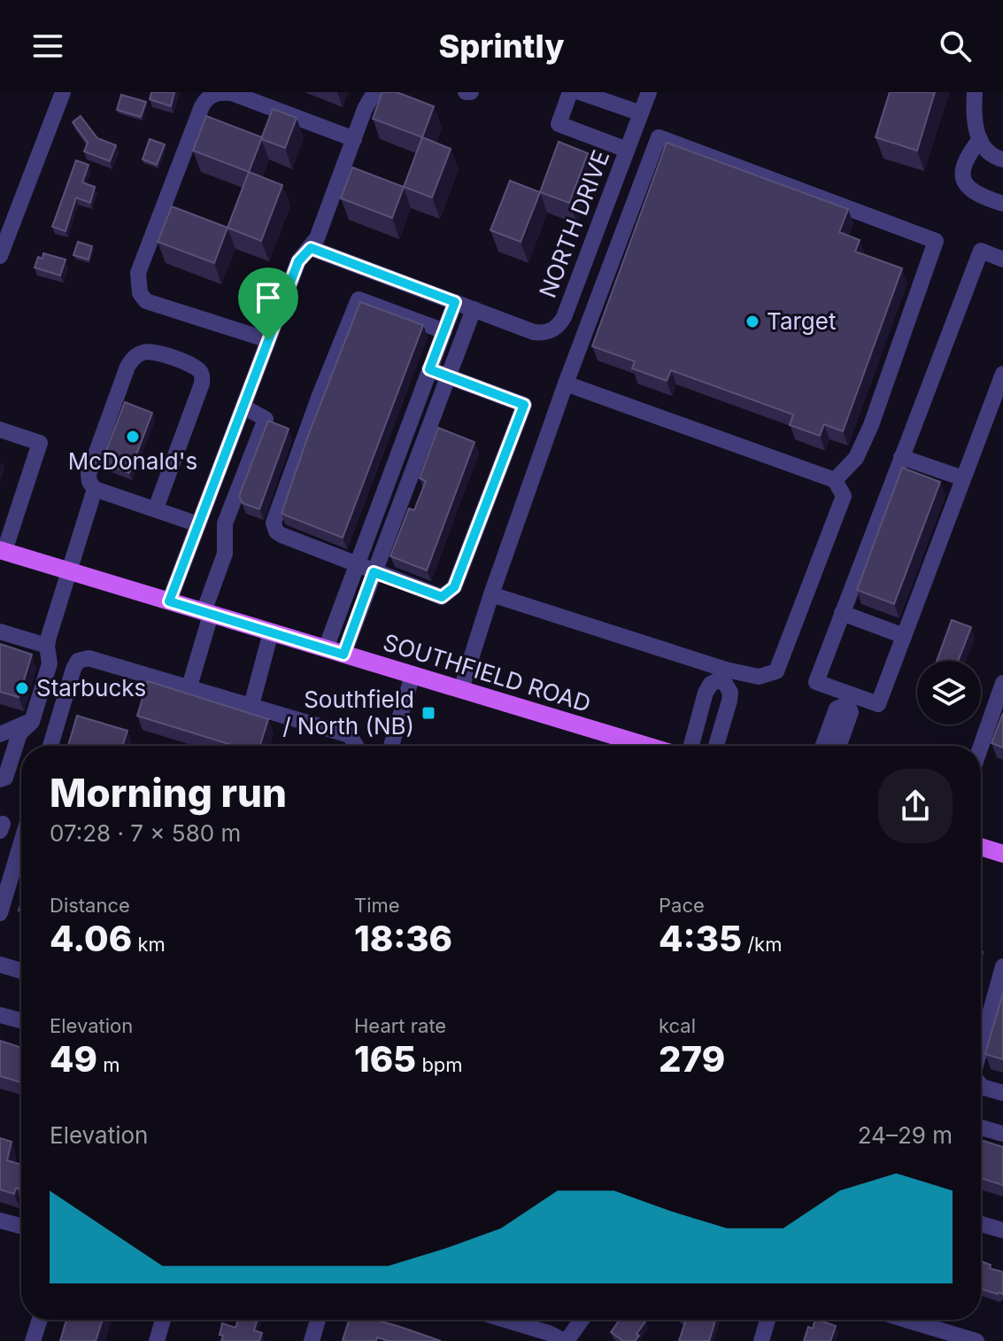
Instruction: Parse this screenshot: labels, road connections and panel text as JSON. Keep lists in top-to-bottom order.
{
  "streets": {
    "main road": ["SOUTHFIELD ROAD"],
    "street": ["NORTH DRIVE"]
  },
  "places": {
    "other": ["Target", "McDonald's", "Starbucks"],
    "transit": ["Southfield / North (NB)"]
  },
  "page": {
    "header": "Sprintly",
    "heading": ["Morning run", "07:28 · 7 × 580 m"],
    "stats": [
      ["Distance", "4.06 km"],
      ["Time", "18:36"],
      ["Pace", "4:35 /km"],
      ["Elevation", "49 m"],
      ["Heart rate", "165 bpm"],
      ["kcal", "279"]
    ],
    "chart": ["Elevation", "24–29 m"]
  }
}
